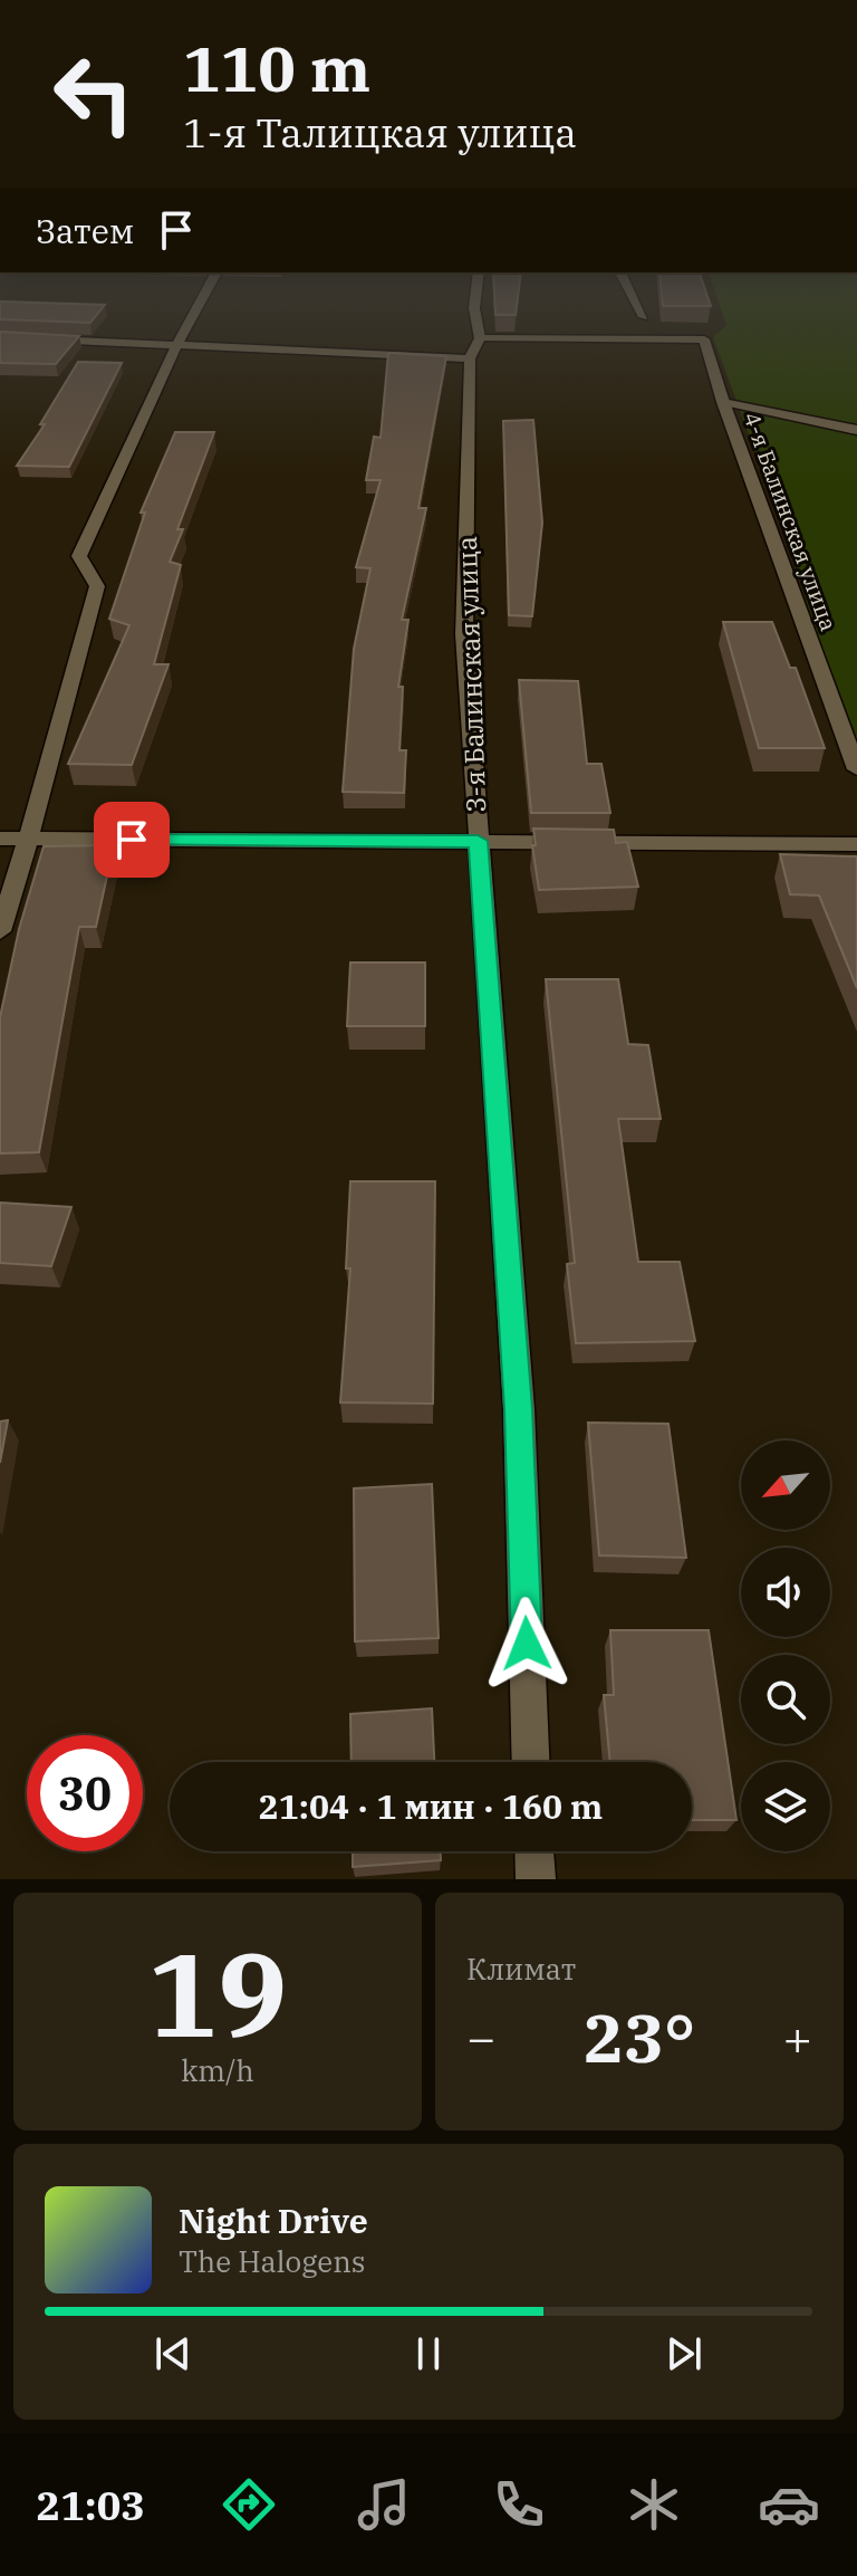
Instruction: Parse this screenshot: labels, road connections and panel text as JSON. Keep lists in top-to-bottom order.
{
  "streets": {
    "street": ["4-я Балинская улица", "3-я Балинская улица"]
  },
  "crossings": [
    ["4-я Балинская улица", "3-я Балинская улица"]
  ],
  "north": "bottom left",
  "page": {
    "turn": ["110 m", "1-я Талицкая улица"],
    "then": "Затем",
    "limit": "30",
    "trip": "21:04 · 1 мин · 160 m",
    "tile": [
      ["19", "km/h"],
      "Климат"
    ],
    "heat": ["−", "23°", "+"],
    "song": ["Night Drive", "The Halogens"],
    "tabs": "21:03"
  }
}
